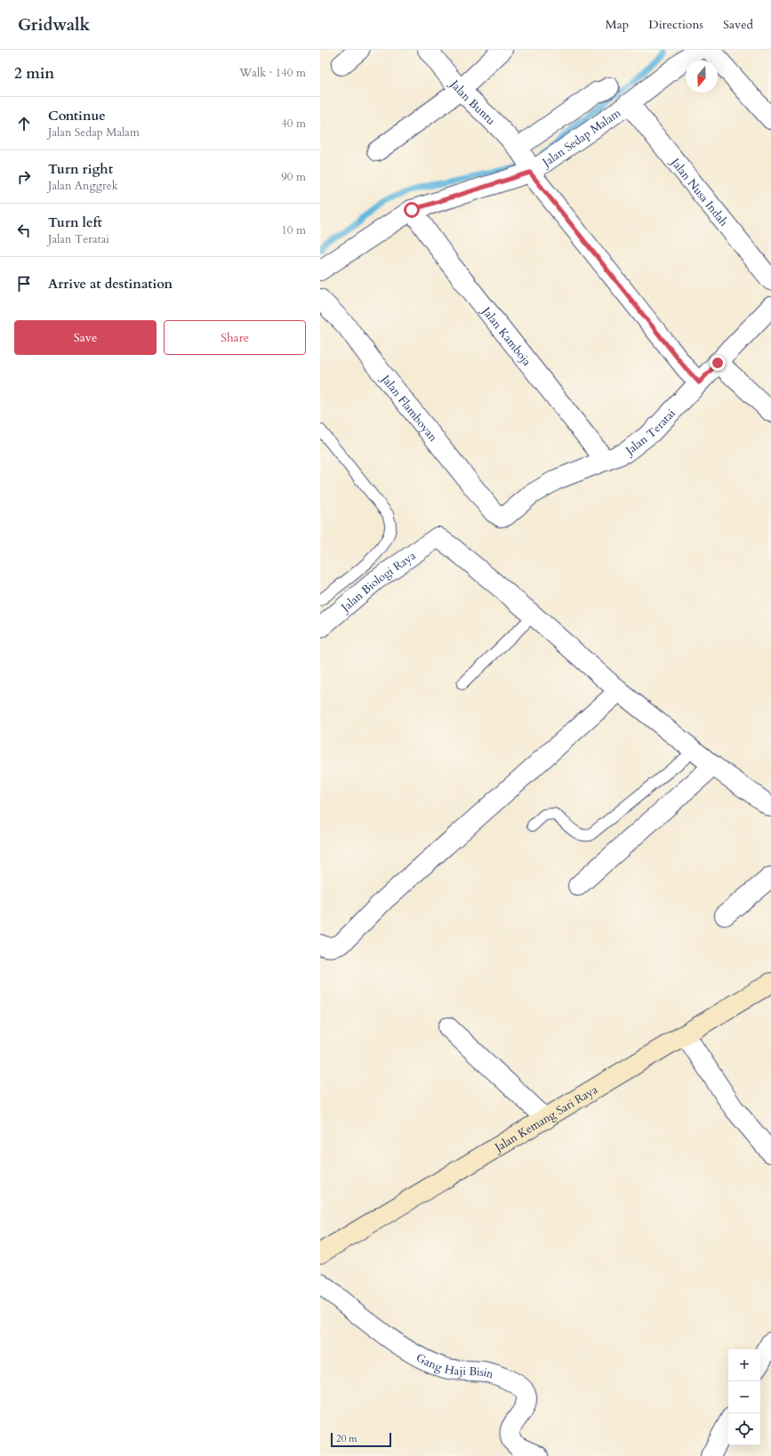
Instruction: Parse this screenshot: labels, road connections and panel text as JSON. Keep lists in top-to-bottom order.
{
  "streets": {
    "main road": ["Jalan Kemang Sari Raya"],
    "street": [
      "Jalan Buntu",
      "Jalan Sedap Malam",
      "Jalan Nusa Indah",
      "Jalan Kamboja",
      "Jalan Flamboyan",
      "Jalan Teratai",
      "Jalan Biologi Raya",
      "Gang Haji Bisin"
    ]
  },
  "crossings": [
    ["Jalan Buntu", "Jalan Sedap Malam"],
    ["Jalan Buntu", "Jalan Teratai"],
    ["Jalan Sedap Malam", "Jalan Nusa Indah"],
    ["Jalan Sedap Malam", "Jalan Kamboja"],
    ["Jalan Kamboja", "Jalan Teratai"],
    ["Jalan Flamboyan", "Jalan Teratai"]
  ],
  "scale_bar": "20 m",
  "north": "bottom",
  "page": {
    "header": "Gridwalk",
    "nav": ["Map", "Directions", "Saved"],
    "heading": ["2 min", "Walk · 140 m"],
    "list": [
      ["Continue", "Jalan Sedap Malam", "40 m"],
      ["Turn right", "Jalan Anggrek", "90 m"],
      ["Turn left", "Jalan Teratai", "10 m"],
      "Arrive at destination"
    ],
    "buttons": ["Save", "Share"],
    "map_buttons": ["+", "−"],
    "scale": "20 m"
  }
}
